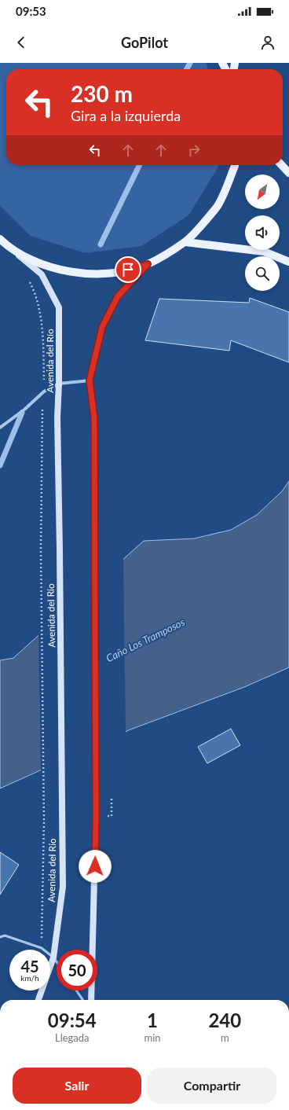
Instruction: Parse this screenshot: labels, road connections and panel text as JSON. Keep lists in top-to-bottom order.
{
  "streets": {
    "main road": ["Avenida del Río"]
  },
  "water": ["Caño Los Tramposos"],
  "north": "bottom left",
  "page": {
    "status": "09:53",
    "header": "GoPilot",
    "turn": ["230 m", "Gira a la izquierda"],
    "speed": "45 km/h",
    "limit": "50",
    "eta": [
      "09:54",
      "Llegada",
      "1",
      "min",
      "240",
      "m"
    ],
    "buttons": ["Salir", "Compartir"]
  }
}
